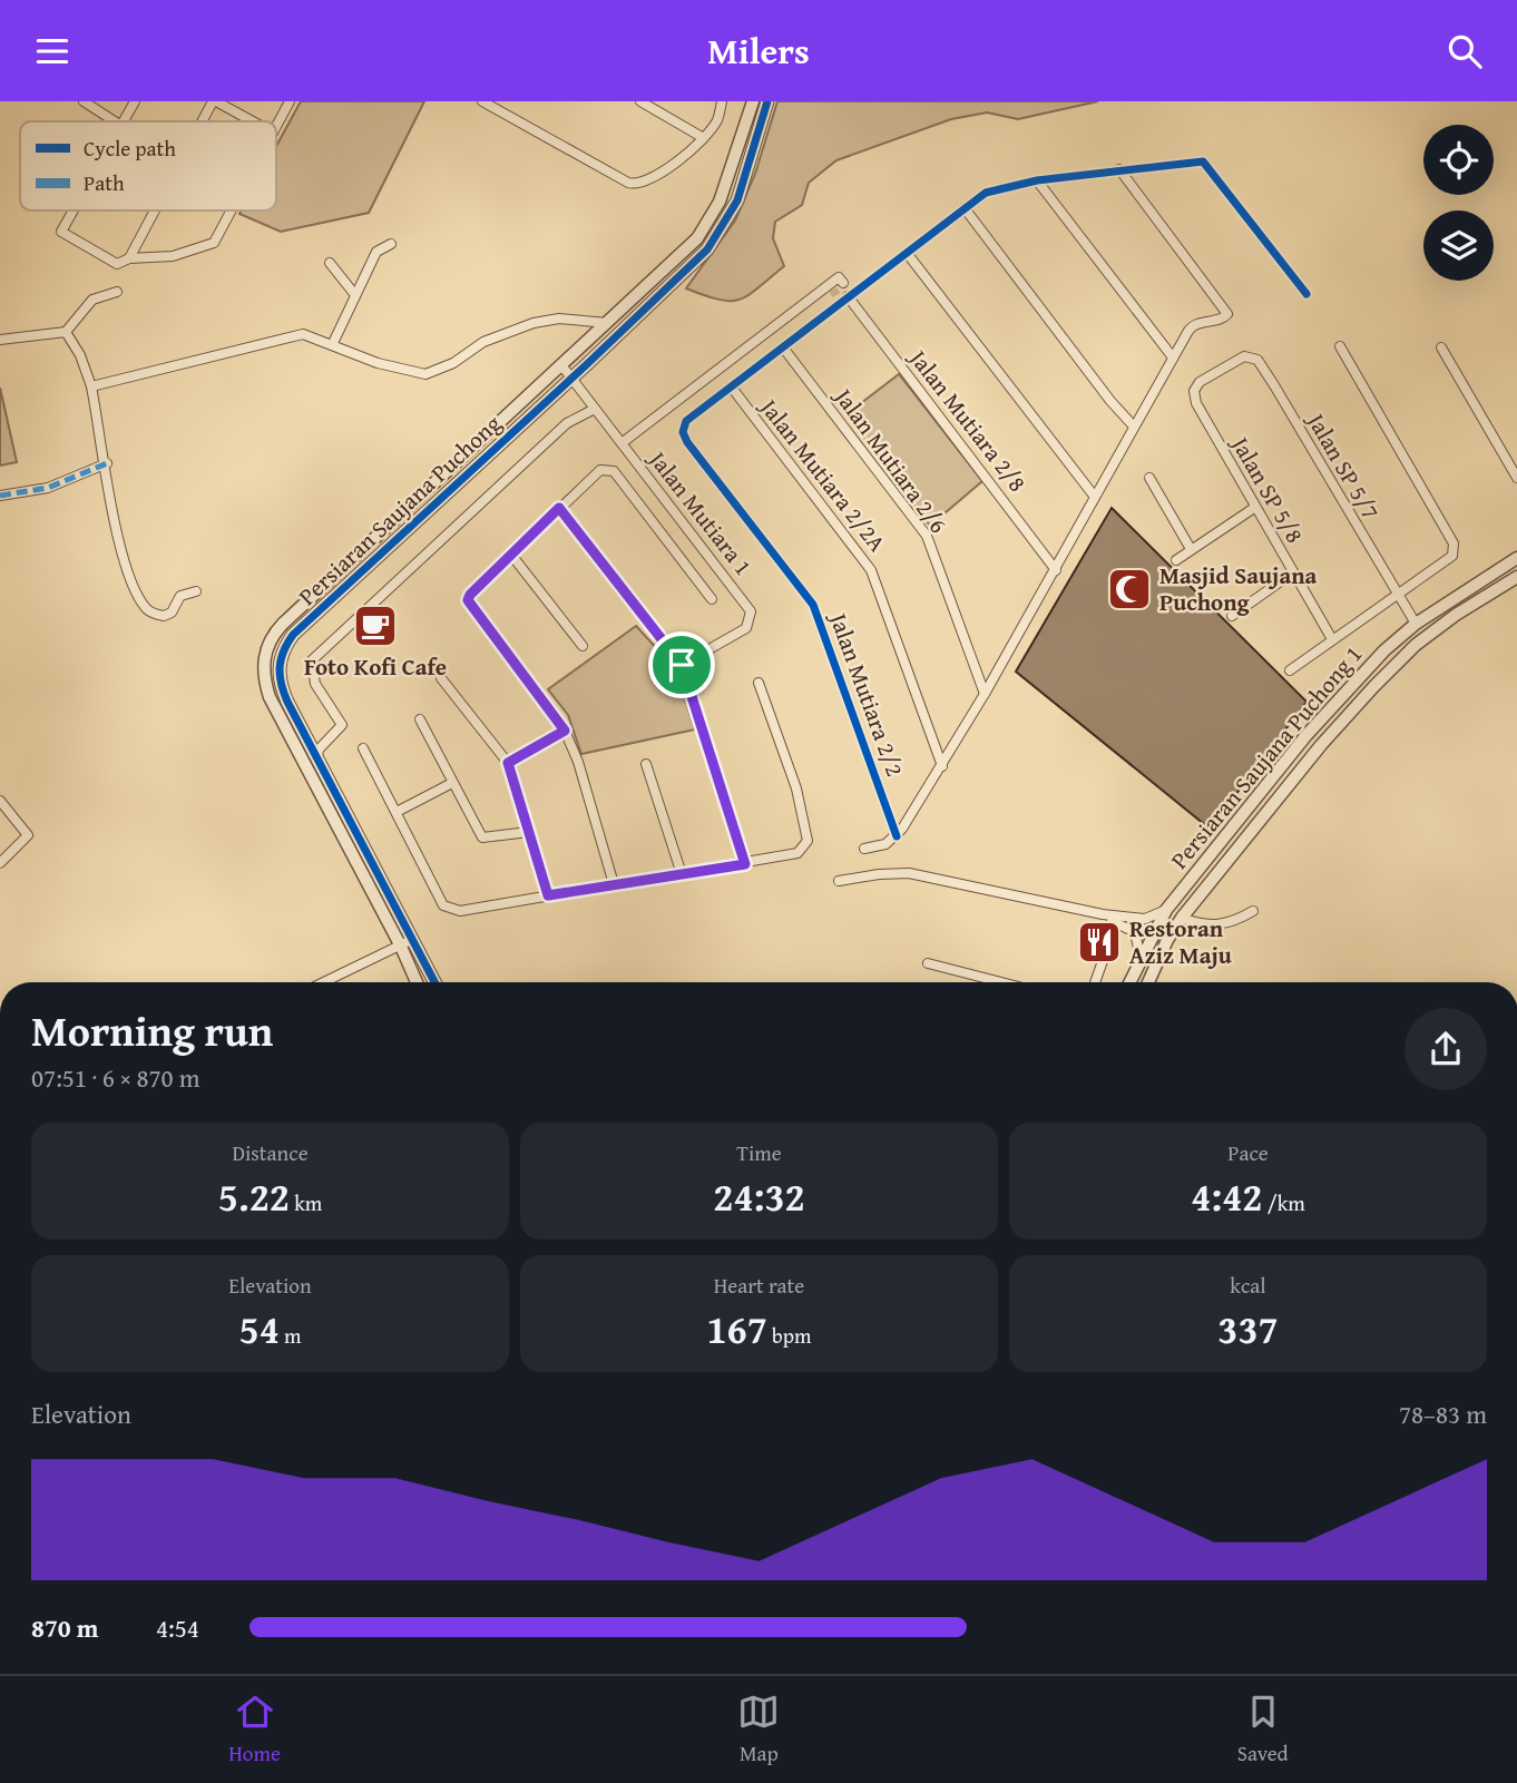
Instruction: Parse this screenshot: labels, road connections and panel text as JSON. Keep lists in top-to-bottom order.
{
  "streets": {
    "street": [
      "Jalan Mutiara 2/8",
      "Jalan Mutiara 2/6",
      "Jalan SP 5/7",
      "Jalan Mutiara 2/2A",
      "Jalan SP 5/8",
      "Persiaran Saujana Puchong",
      "Jalan Mutiara 1",
      "Jalan Mutiara 2/2",
      "Persiaran Saujana Puchong 1"
    ]
  },
  "crossings": [
    ["Jalan SP 5/7", "Jalan SP 5/8"],
    ["Jalan SP 5/7", "Persiaran Saujana Puchong 1"],
    ["Jalan Mutiara 2/2A", "Jalan Mutiara 2/2"],
    ["Persiaran Saujana Puchong", "Jalan Mutiara 1"]
  ],
  "places": {
    "mosque": ["Masjid Saujana Puchong"],
    "cafe": ["Foto Kofi Cafe"],
    "restaurant": ["Restoran Aziz Maju"]
  },
  "legend": ["Cycle path", "Path"],
  "page": {
    "header": "Milers",
    "heading": ["Morning run", "07:51 · 6 × 870 m"],
    "stats": [
      ["Distance", "5.22 km"],
      ["Time", "24:32"],
      ["Pace", "4:42 /km"],
      ["Elevation", "54 m"],
      ["Heart rate", "167 bpm"],
      ["kcal", "337"]
    ],
    "chart": ["Elevation", "78–83 m"],
    "list": [
      {
        "name": "870 m",
        "note": "4:54"
      }
    ],
    "tabs": ["Home", "Map", "Saved"]
  }
}
